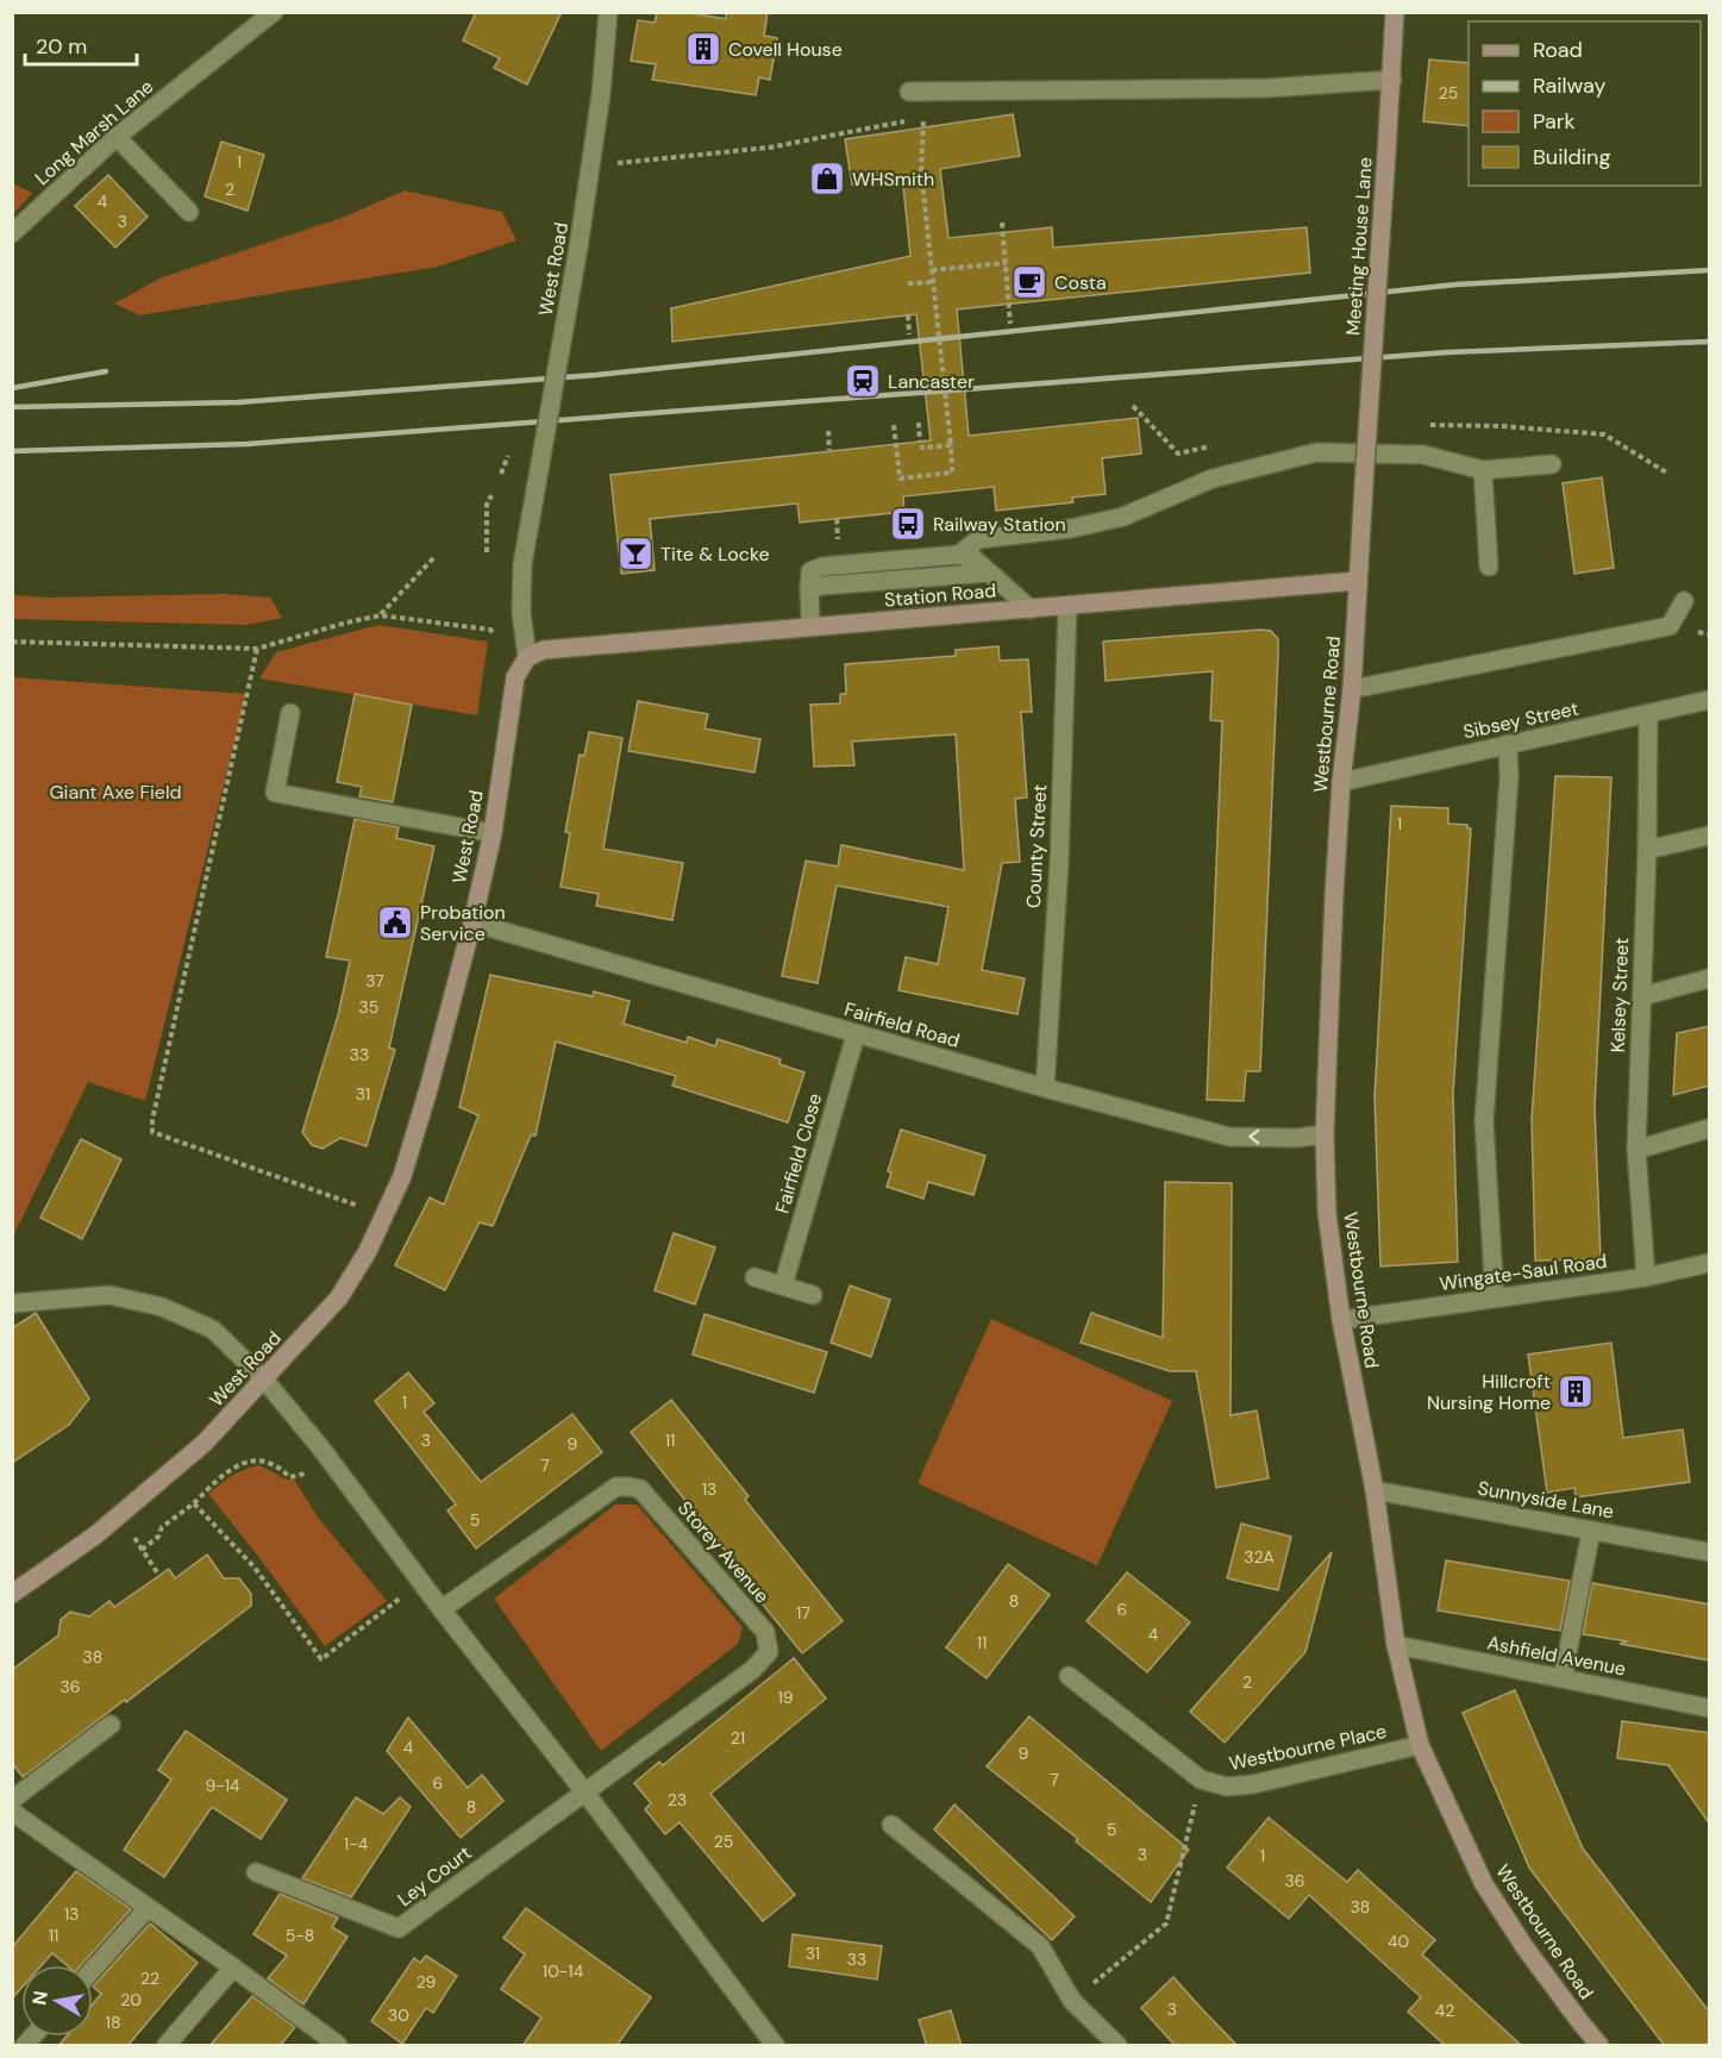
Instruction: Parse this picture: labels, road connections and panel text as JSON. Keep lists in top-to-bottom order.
{
  "streets": {
    "street": [
      "Long Marsh Lane",
      "Meeting House Lane",
      "West Road",
      "Station Road",
      "Westbourne Road",
      "Sibsey Street",
      "County Street",
      "Kelsey Street",
      "Fairfield Road",
      "Fairfield Close",
      "Wingate-Saul Road",
      "Sunnyside Lane",
      "Storey Avenue",
      "Ashfield Avenue",
      "Westbourne Place",
      "Ley Court"
    ]
  },
  "crossings": [
    ["Meeting House Lane", "Westbourne Road"],
    ["West Road", "Station Road"],
    ["West Road", "Fairfield Road"],
    ["Station Road", "Westbourne Road"],
    ["Station Road", "County Street"],
    ["Westbourne Road", "Sibsey Street"],
    ["Westbourne Road", "Fairfield Road"],
    ["Westbourne Road", "Wingate-Saul Road"],
    ["Westbourne Road", "Sunnyside Lane"],
    ["Westbourne Road", "Ashfield Avenue"],
    ["Westbourne Road", "Westbourne Place"],
    ["Sibsey Street", "Kelsey Street"],
    ["County Street", "Fairfield Road"],
    ["Kelsey Street", "Wingate-Saul Road"],
    ["Fairfield Road", "Fairfield Close"],
    ["Storey Avenue", "Ley Court"]
  ],
  "parks": ["Giant Axe Field"],
  "places": {
    "building": ["Covell House", "Hillcroft Nursing Home"],
    "shop": ["WHSmith"],
    "cafe": ["Costa"],
    "station": ["Lancaster"],
    "bus stop": ["Railway Station"],
    "bar": ["Tite & Locke"],
    "public building": ["Probation Service"]
  },
  "house_numbers": [
    "25",
    "1",
    "2",
    "4",
    "3",
    "1",
    "37",
    "35",
    "33",
    "31",
    "1",
    "3",
    "11",
    "9",
    "7",
    "13",
    "5",
    "32A",
    "8",
    "6",
    "17",
    "4",
    "11",
    "38",
    "2",
    "36",
    "19",
    "21",
    "4",
    "9",
    "7",
    "6",
    "9-14",
    "23",
    "8",
    "5",
    "25",
    "1-4",
    "3",
    "1",
    "36",
    "38",
    "13",
    "11",
    "5-8",
    "40",
    "31",
    "33",
    "10-14",
    "22",
    "29",
    "20",
    "3",
    "42",
    "30",
    "18"
  ],
  "legend": [
    "Road",
    "Railway",
    "Park",
    "Building"
  ],
  "scale_bar": "20 m",
  "north": "left"
}
